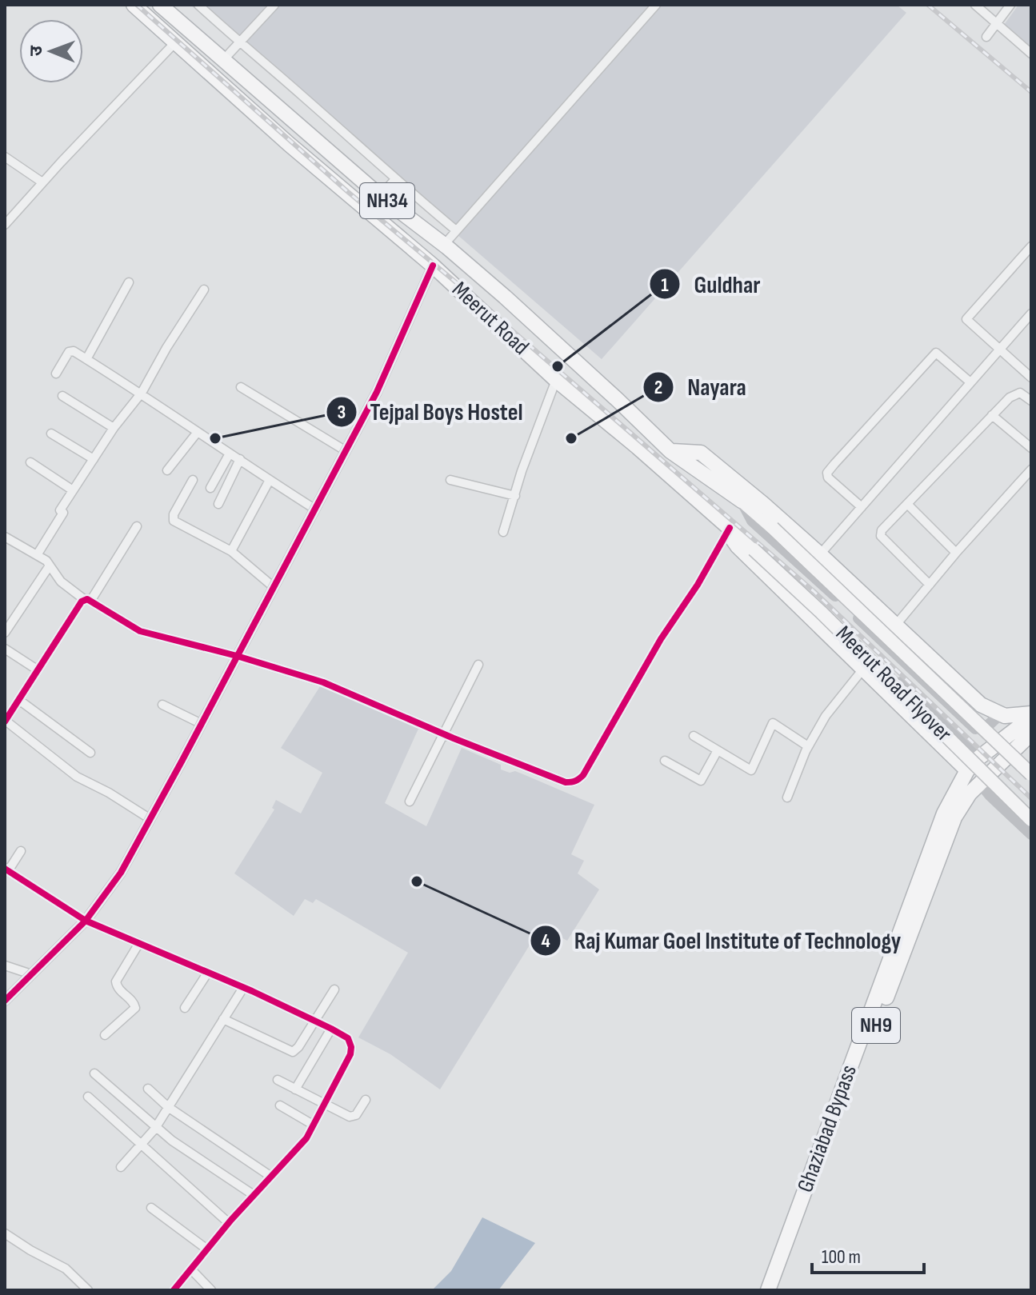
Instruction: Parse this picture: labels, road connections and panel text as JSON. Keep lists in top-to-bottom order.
{
  "streets": {
    "highway": [
      "NH34",
      "Meerut Road",
      "NH9",
      "Ghaziabad Bypass"
    ],
    "main road": ["Meerut Road Flyover"]
  },
  "crossings": [
    ["Meerut Road", "Meerut Road Flyover"],
    ["Meerut Road", "Ghaziabad Bypass"],
    ["NH9", "Ghaziabad Bypass"]
  ],
  "places": [
    "Guldhar",
    "Tejpal Boys Hostel",
    "Nayara",
    "Raj Kumar Goel Institute of Technology"
  ],
  "scale_bar": "100 m",
  "north": "left"
}
